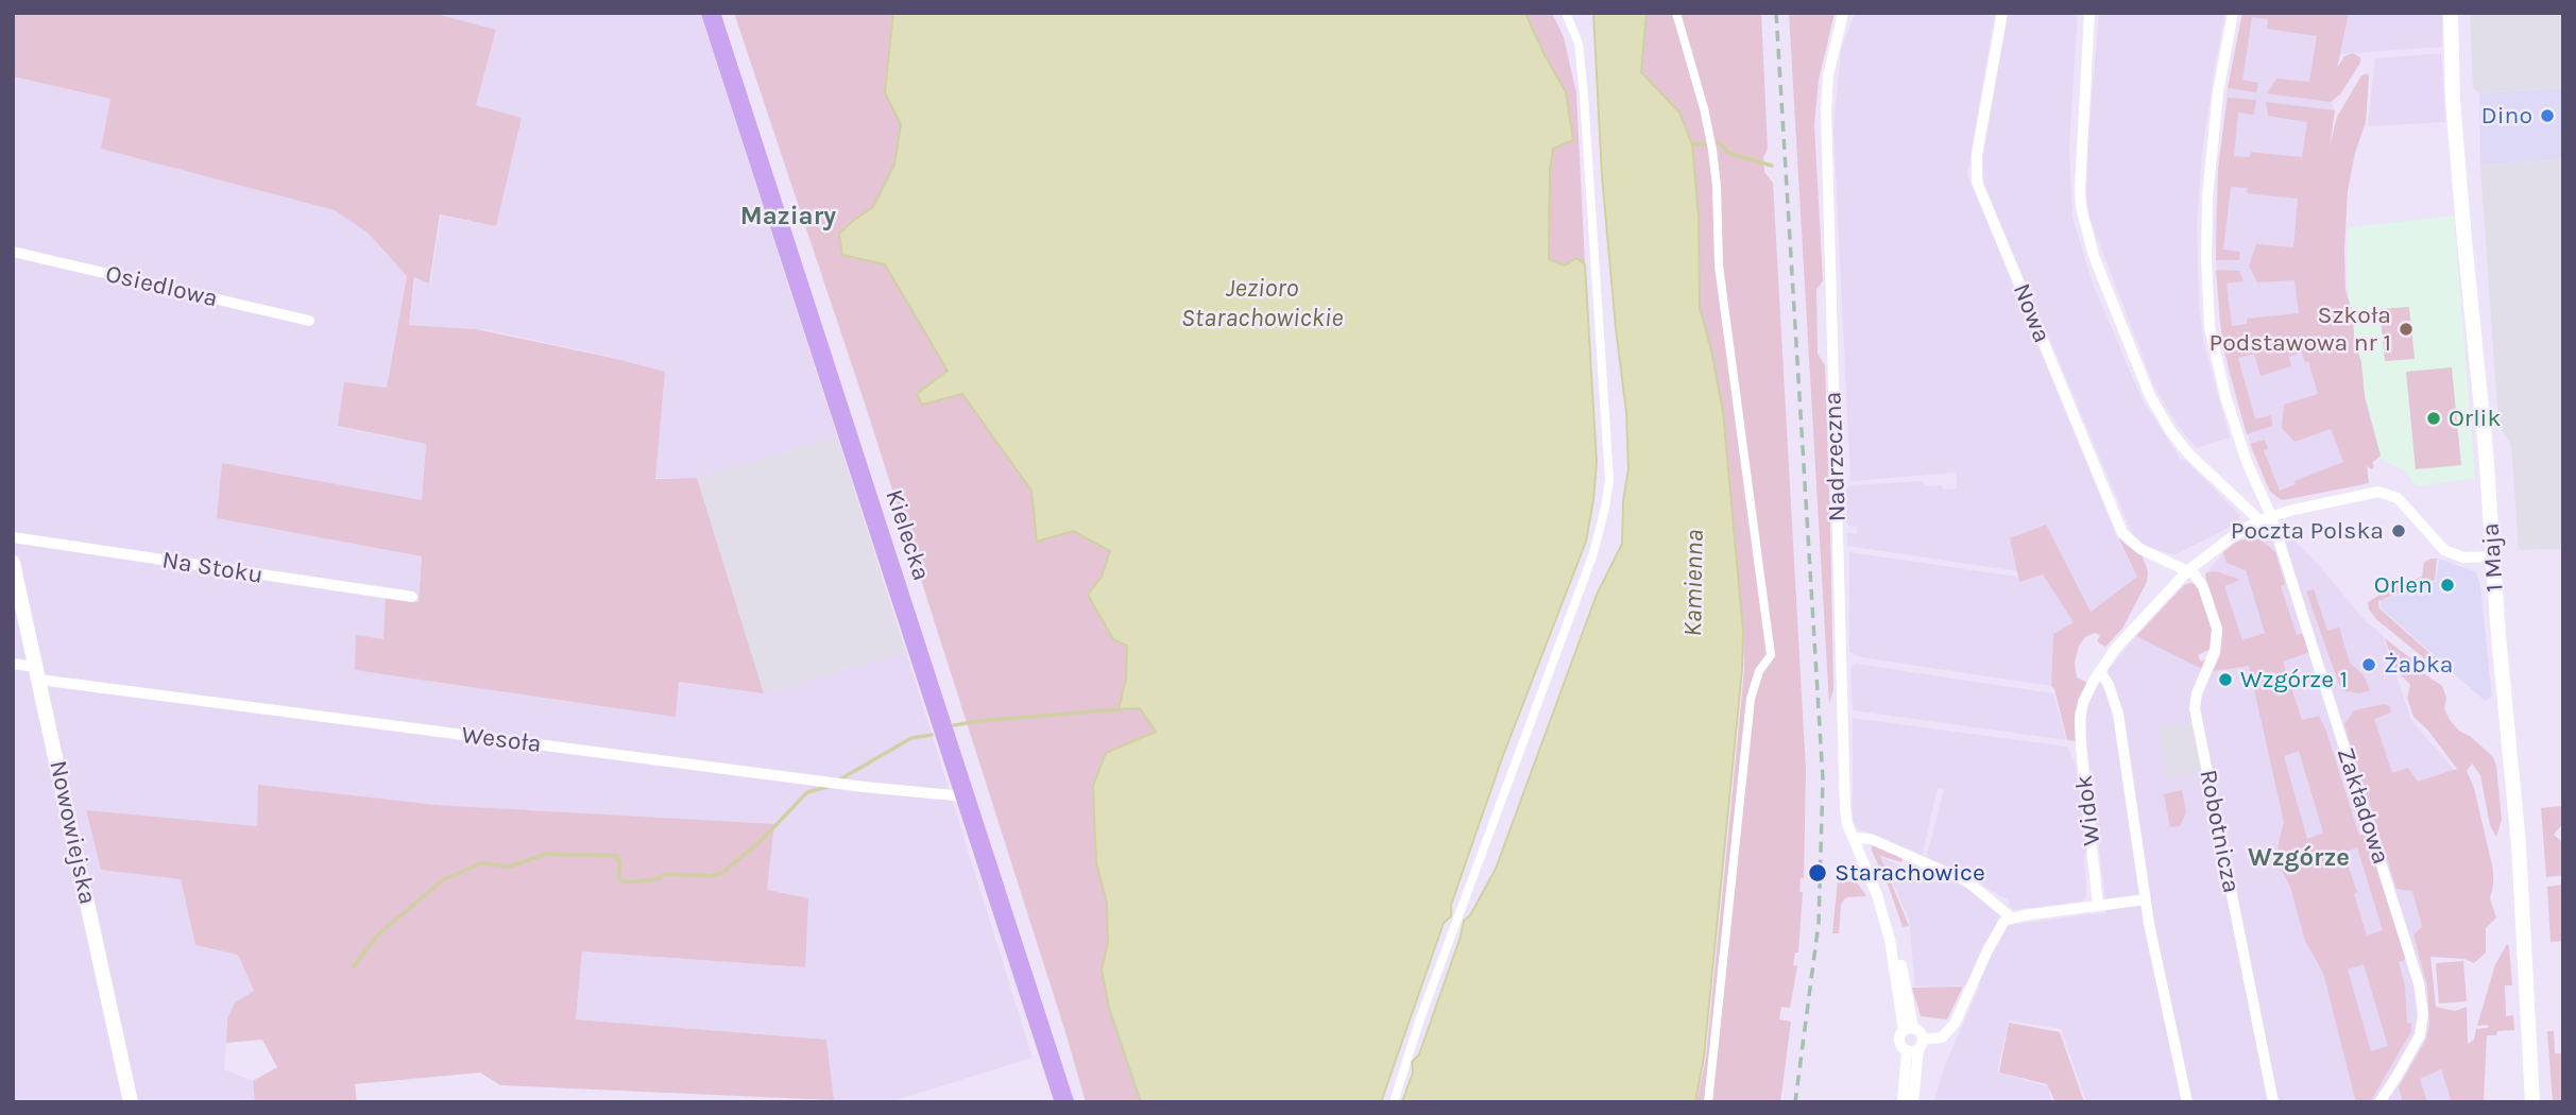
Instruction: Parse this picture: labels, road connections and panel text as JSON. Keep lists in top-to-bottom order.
{
  "streets": {
    "main road": ["Kielecka"],
    "street": [
      "Osiedlowa",
      "Nowa",
      "Nadrzeczna",
      "1 Maja",
      "Na Stoku",
      "Wesoła",
      "Zakładowa",
      "Widok",
      "Robotnicza",
      "Nowowiejska"
    ]
  },
  "crossings": [
    ["Nowa", "Widok"],
    ["Nowa", "Robotnicza"],
    ["Kielecka", "Wesoła"],
    ["1 Maja", "Widok"],
    ["Wesoła", "Nowowiejska"],
    ["Zakładowa", "Widok"],
    ["Widok", "Robotnicza"]
  ],
  "districts": ["Maziary", "Wzgórze"],
  "water": ["Jezioro Starachowickie", "Kamienna"],
  "places": [
    "Dino",
    "Szkoła Podstawowa nr 1",
    "Orlik",
    "Poczta Polska",
    "Orlen",
    "Żabka",
    "Wzgórze 1",
    "Starachowice"
  ]
}
